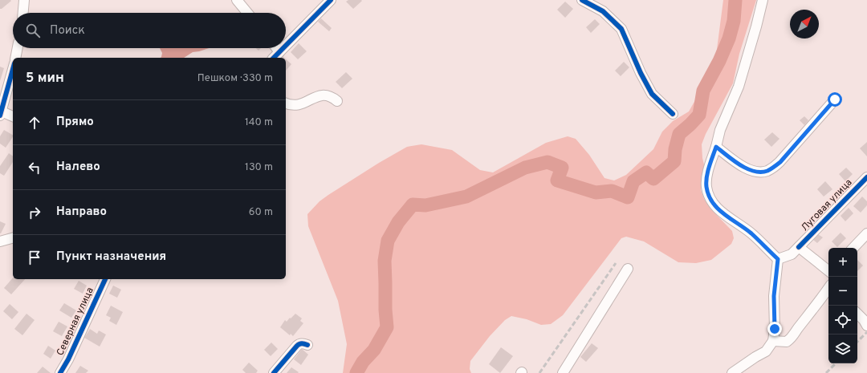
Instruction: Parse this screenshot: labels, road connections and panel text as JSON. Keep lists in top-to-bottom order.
{
  "streets": {
    "street": ["Луговая улица", "Северная улица"]
  },
  "north": "top right",
  "page": {
    "search": "Поиск",
    "heading": ["5 мин", "Пешком · 330 m"],
    "list": [
      ["Прямо", "140 m"],
      ["Налево", "130 m"],
      ["Направо", "60 m"],
      "Пункт назначения"
    ],
    "map_buttons": ["+", "−"]
  }
}
